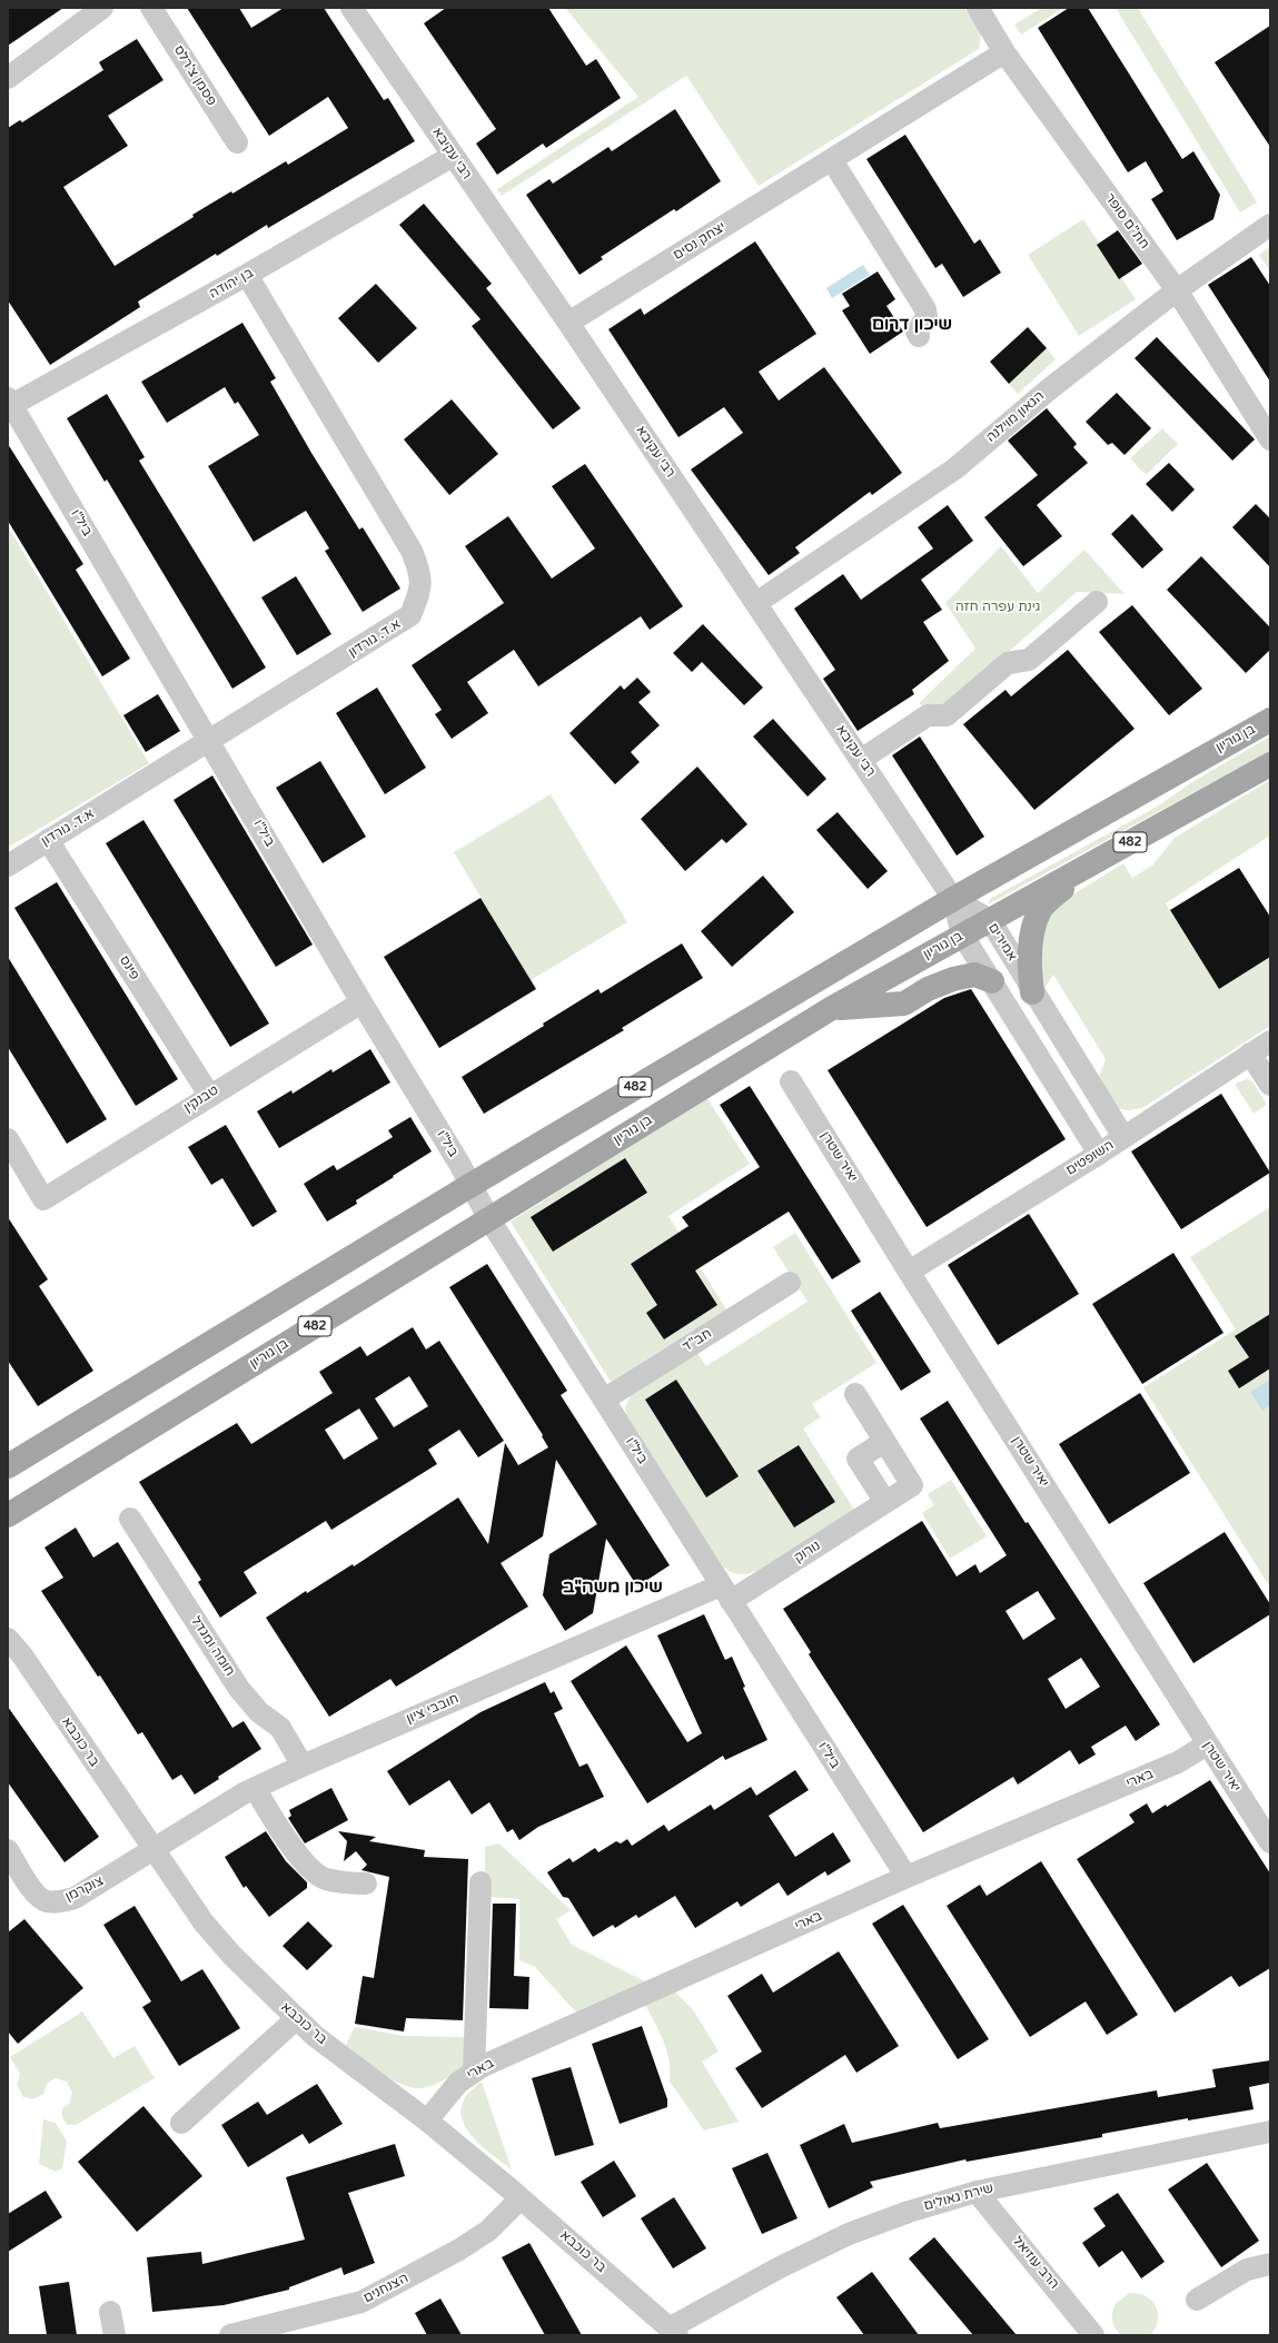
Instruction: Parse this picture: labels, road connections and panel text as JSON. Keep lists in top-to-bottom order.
{
  "streets": {
    "main road": ["בן גוריון", "482"],
    "street": [
      "פסמן צ'רלס",
      "רבי עקיבא",
      "חת\"ם סופר",
      "יצחק נסים",
      "בן יהודה",
      "הגאון מוילנה",
      "ביל\"ו",
      "א.ד. גורדון",
      "אמירים",
      "פינס",
      "טבנקין",
      "יאיר שטרן",
      "השופטים",
      "חב\"ד",
      "נורוק",
      "חומה ומגדל",
      "חובבי ציון",
      "בר כוכבא",
      "בארי",
      "צוקרמן",
      "שירת גאולים",
      "הרב עוזיאל",
      "הצנחנים"
    ]
  },
  "crossings": [
    ["רבי עקיבא", "יצחק נסים"],
    ["רבי עקיבא", "בן יהודה"],
    ["רבי עקיבא", "הגאון מוילנה"],
    ["רבי עקיבא", "בן גוריון"],
    ["רבי עקיבא", "אמירים"],
    ["חת\"ם סופר", "יצחק נסים"],
    ["חת\"ם סופר", "הגאון מוילנה"],
    ["בן יהודה", "ביל\"ו"],
    ["בן יהודה", "א.ד. גורדון"],
    ["ביל\"ו", "א.ד. גורדון"],
    ["ביל\"ו", "בן גוריון"],
    ["ביל\"ו", "טבנקין"],
    ["ביל\"ו", "חב\"ד"],
    ["ביל\"ו", "נורוק"],
    ["ביל\"ו", "חובבי ציון"],
    ["ביל\"ו", "בארי"],
    ["א.ד. גורדון", "פינס"],
    ["בן גוריון", "אמירים"],
    ["אמירים", "השופטים"],
    ["פינס", "טבנקין"],
    ["יאיר שטרן", "השופטים"],
    ["יאיר שטרן", "בארי"],
    ["נורוק", "חובבי ציון"],
    ["חומה ומגדל", "חובבי ציון"],
    ["חובבי ציון", "בר כוכבא"],
    ["חובבי ציון", "צוקרמן"],
    ["בר כוכבא", "בארי"],
    ["בר כוכבא", "צוקרמן"],
    ["בר כוכבא", "שירת גאולים"],
    ["בר כוכבא", "הצנחנים"],
    ["שירת גאולים", "הרב עוזיאל"]
  ],
  "districts": ["שיכון דרום", "שיכון משה\"ב"],
  "parks": ["גינת עפרה חזה"]
}
